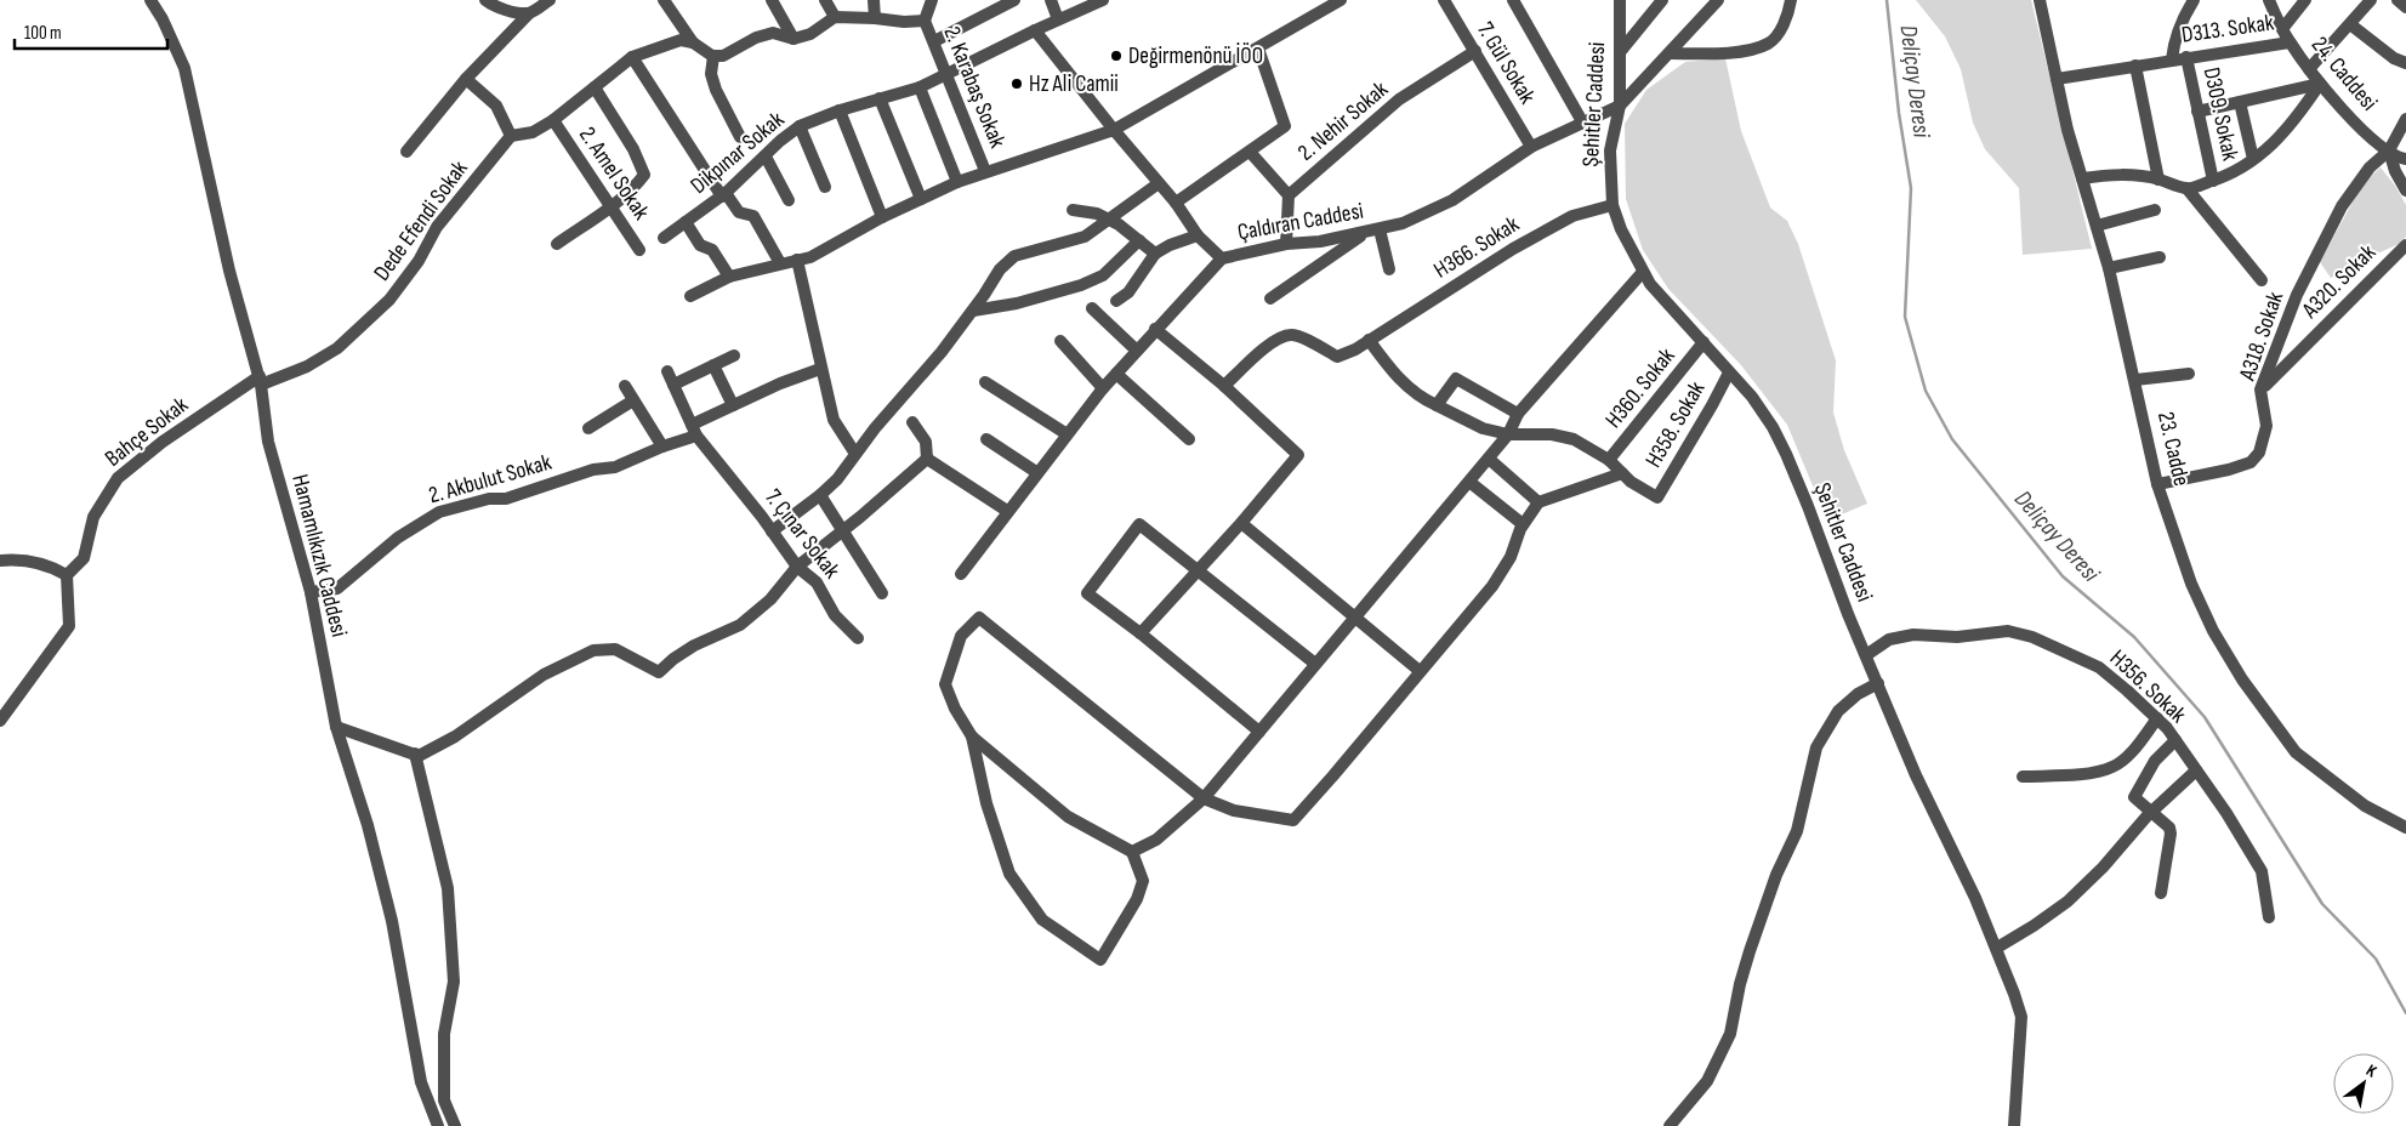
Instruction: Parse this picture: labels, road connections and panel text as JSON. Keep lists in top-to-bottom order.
{
  "streets": {
    "street": [
      "D313. Sokak",
      "7. Gül Sokak",
      "24. Caddesi",
      "2. Karabaş Sokak",
      "Şehitler Caddesi",
      "D309. Sokak",
      "2. Nehir Sokak",
      "Dikpınar Sokak",
      "2. Amel Sokak",
      "Dede Efendi Sokak",
      "Çaldıran Caddesi",
      "H366. Sokak",
      "A320. Sokak",
      "A318. Sokak",
      "H360. Sokak",
      "H358. Sokak",
      "Bahçe Sokak",
      "23. Cadde",
      "2. Akbulut Sokak",
      "7. Çınar Sokak",
      "Hamamlıkızık Caddesi",
      "H356. Sokak"
    ]
  },
  "crossings": [
    ["D313. Sokak", "24. Caddesi"],
    ["D313. Sokak", "D309. Sokak"],
    ["D313. Sokak", "23. Cadde"],
    ["7. Gül Sokak", "2. Nehir Sokak"],
    ["7. Gül Sokak", "Çaldıran Caddesi"],
    ["24. Caddesi", "A318. Sokak"],
    ["2. Karabaş Sokak", "Dikpınar Sokak"],
    ["Şehitler Caddesi", "Çaldıran Caddesi"],
    ["Şehitler Caddesi", "H366. Sokak"],
    ["Şehitler Caddesi", "H360. Sokak"],
    ["Şehitler Caddesi", "H358. Sokak"],
    ["Şehitler Caddesi", "H356. Sokak"],
    ["Dede Efendi Sokak", "Bahçe Sokak"],
    ["Dede Efendi Sokak", "Hamamlıkızık Caddesi"],
    ["A320. Sokak", "A318. Sokak"],
    ["A318. Sokak", "23. Cadde"],
    ["Bahçe Sokak", "Hamamlıkızık Caddesi"],
    ["2. Akbulut Sokak", "7. Çınar Sokak"],
    ["2. Akbulut Sokak", "Hamamlıkızık Caddesi"]
  ],
  "water": ["Deliçay Deresi"],
  "places": ["Değirmenönü İÖO", "Hz Ali Camii"],
  "scale_bar": "100 m",
  "north": "top right"
}
